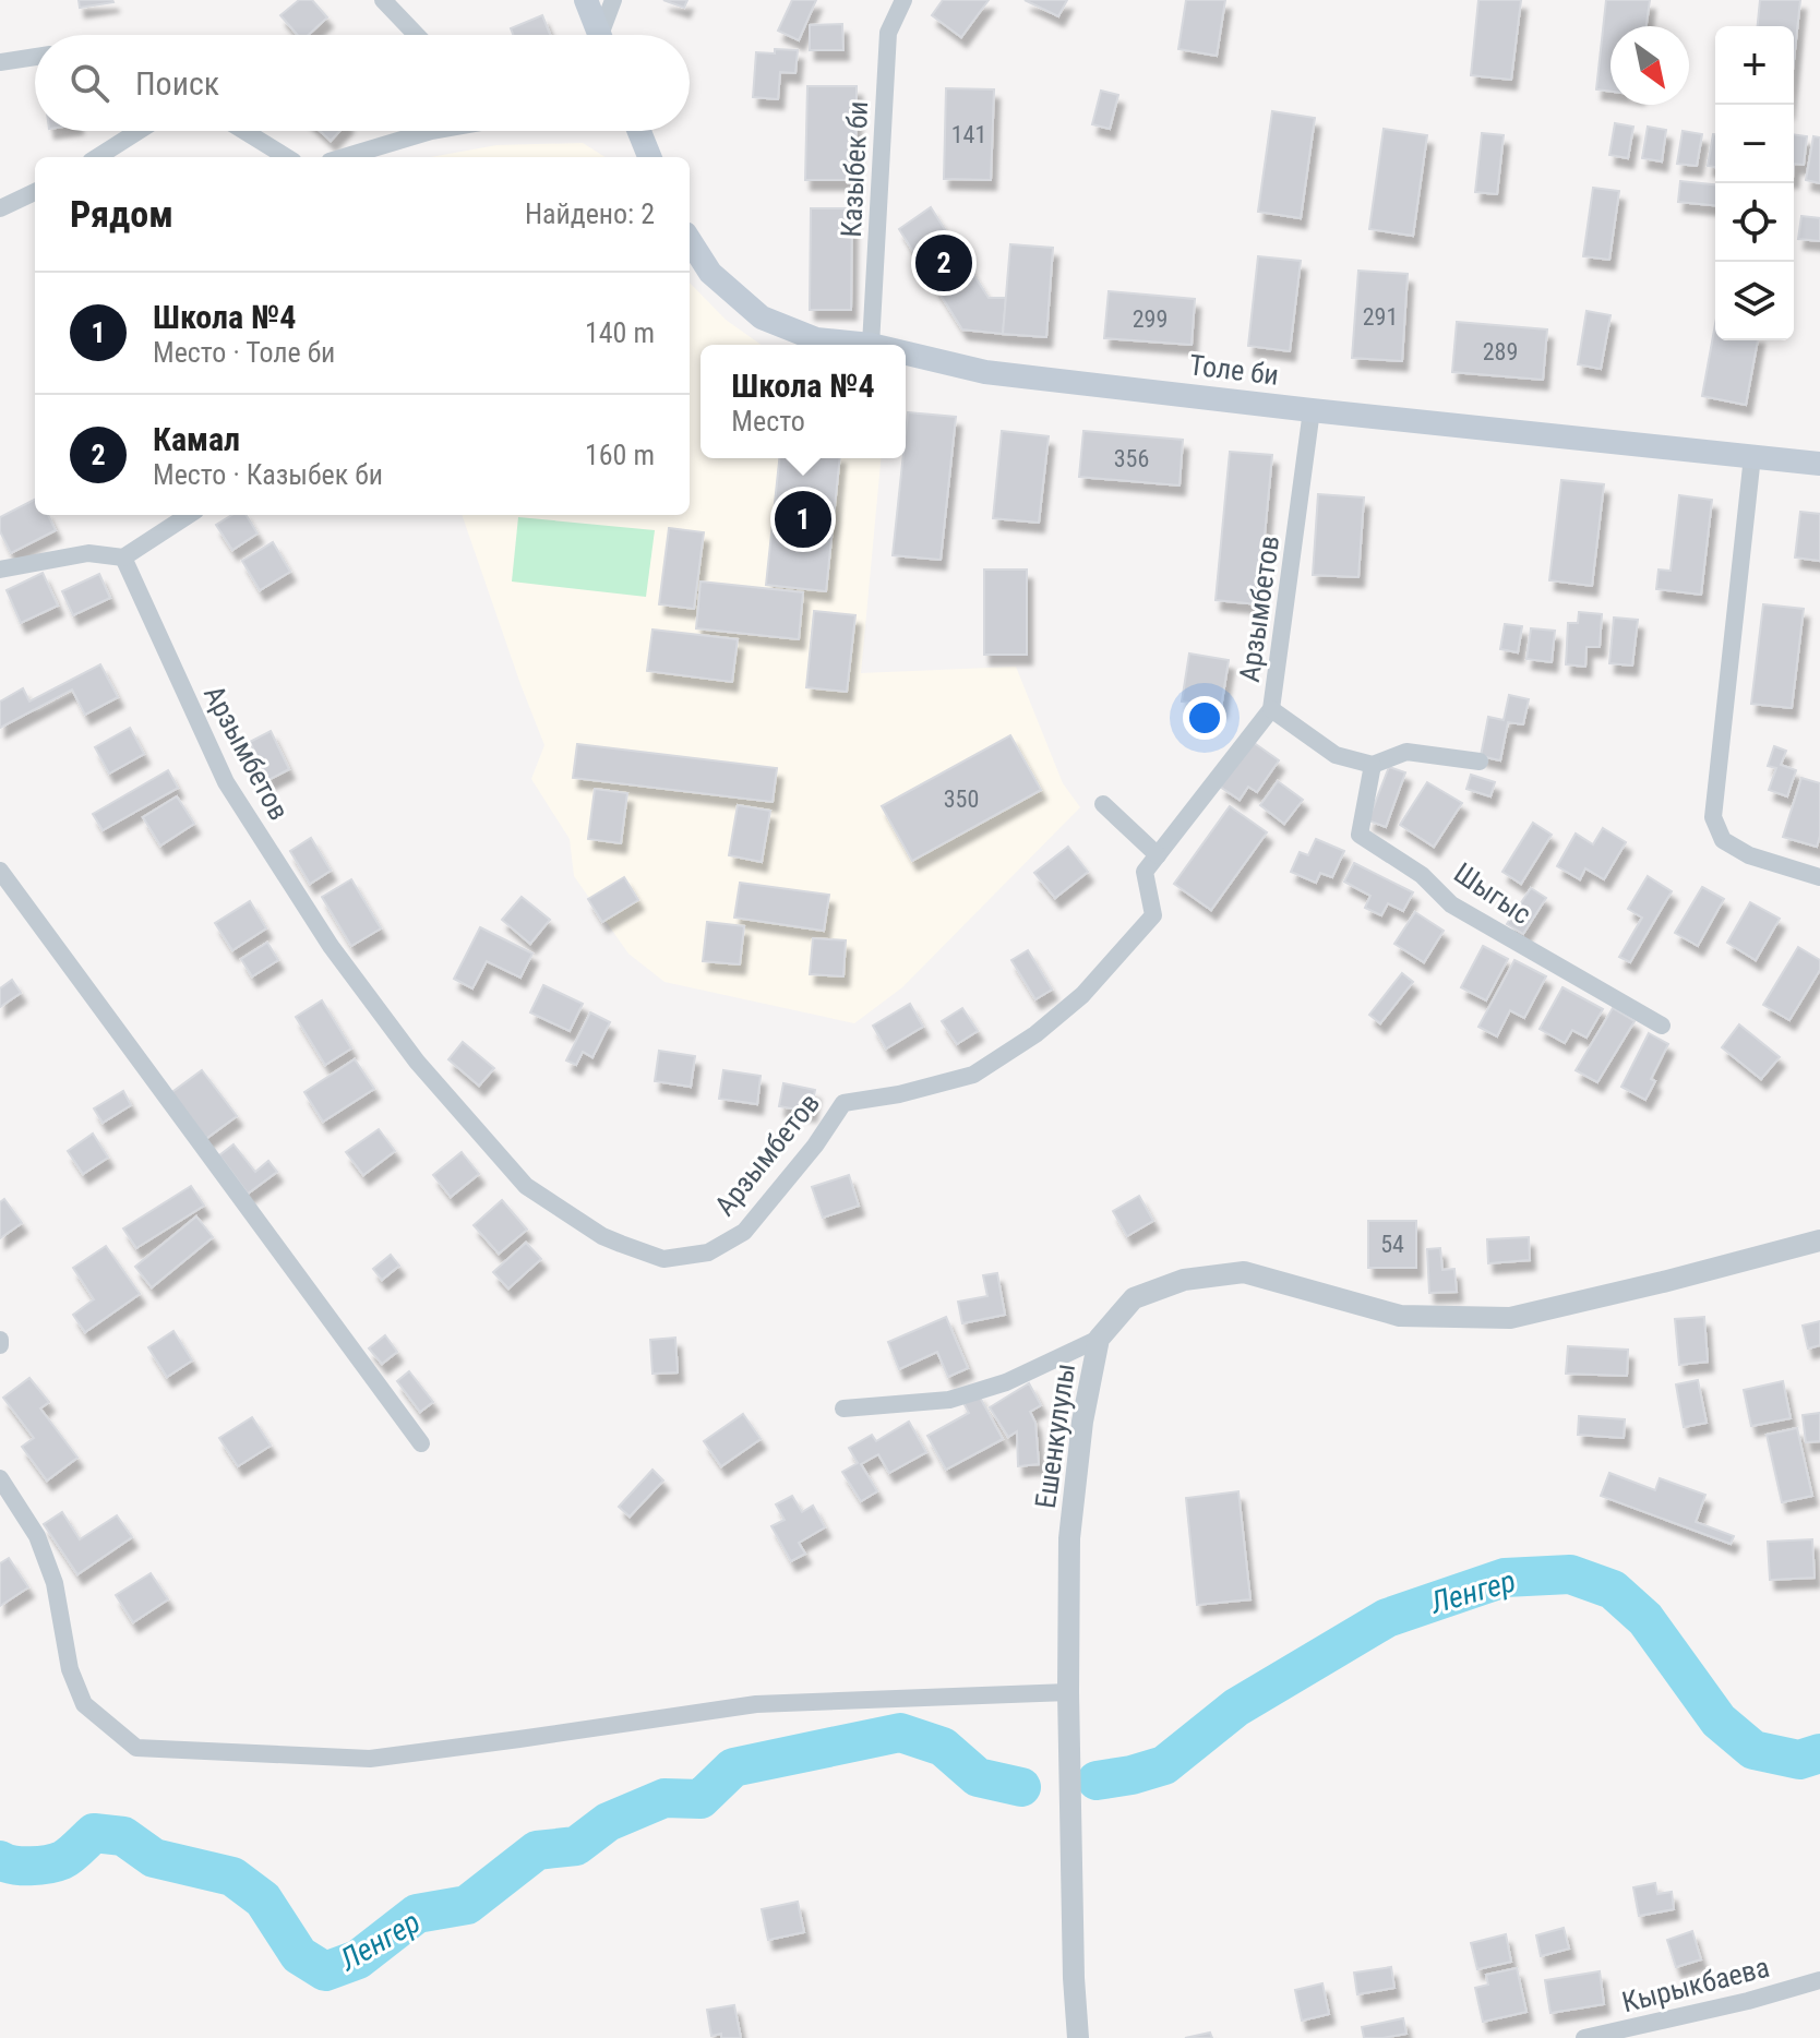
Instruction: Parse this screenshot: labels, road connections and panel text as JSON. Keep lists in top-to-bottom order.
{
  "streets": {
    "main road": ["Толе би"],
    "street": [
      "Казыбек би",
      "Арзымбетов",
      "Шыгыс",
      "Ешенкулулы",
      "Кырыкбаева"
    ]
  },
  "crossings": [
    ["Казыбек би", "Толе би"],
    ["Толе би", "Арзымбетов"]
  ],
  "water": ["Ленгер"],
  "house_numbers": [
    "141",
    "291",
    "299",
    "289",
    "356",
    "350",
    "54"
  ],
  "north": "bottom right",
  "page": {
    "map_buttons": ["+", "−"],
    "search": "Поиск",
    "heading": ["Рядом", "Найдено: 2"],
    "pins": ["2", "1"],
    "list": [
      {
        "mark": "1",
        "name": "Школа №4",
        "note": "Место · Толе би",
        "value": "140 m"
      },
      {
        "mark": "2",
        "name": "Камал",
        "note": "Место · Казыбек би",
        "value": "160 m"
      }
    ],
    "popup": ["Школа №4", "Место"]
  }
}
